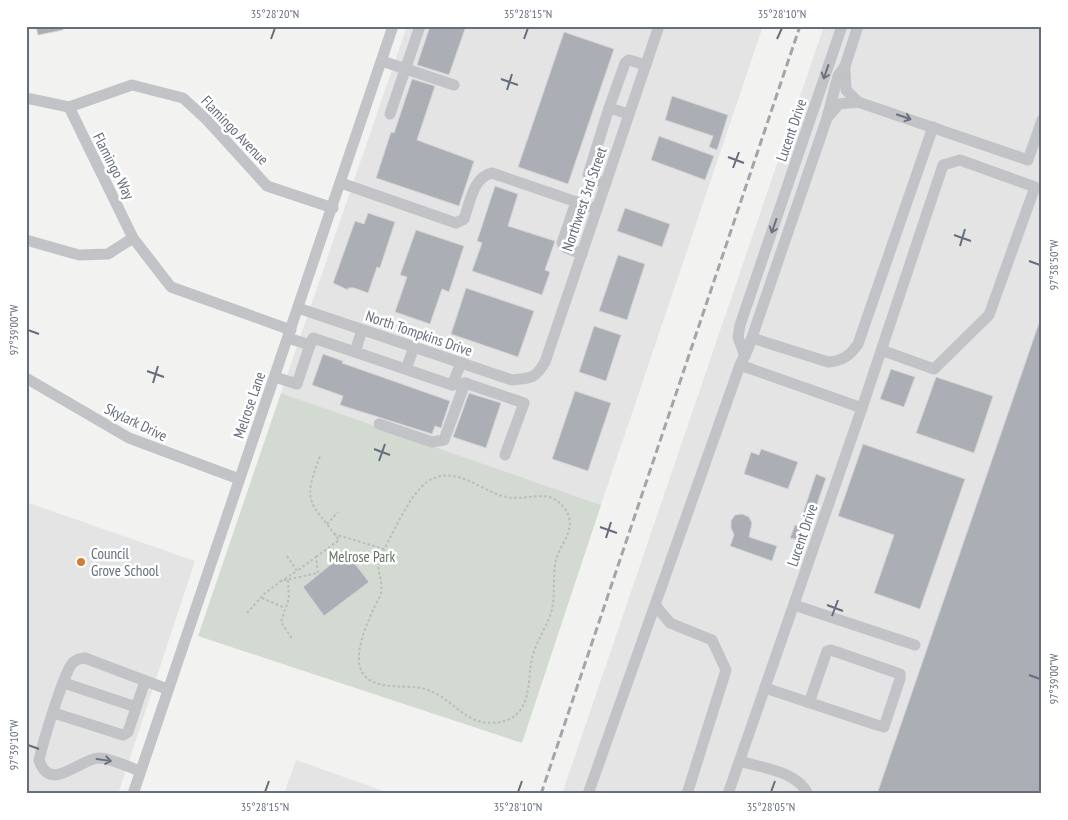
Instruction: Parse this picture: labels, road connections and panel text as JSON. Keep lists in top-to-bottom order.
{
  "streets": {
    "street": [
      "Flamingo Avenue",
      "Lucent Drive",
      "Flamingo Way",
      "Northwest 3rd Street",
      "North Tompkins Drive",
      "Melrose Lane",
      "Skylark Drive"
    ]
  },
  "crossings": [
    ["Flamingo Avenue", "Flamingo Way"],
    ["Flamingo Avenue", "Melrose Lane"],
    ["Northwest 3rd Street", "North Tompkins Drive"],
    ["North Tompkins Drive", "Melrose Lane"],
    ["Melrose Lane", "Skylark Drive"]
  ],
  "parks": ["Melrose Park"],
  "places": ["Council Grove School"],
  "coordinates": [
    "35°28'20\"N",
    "35°28'15\"N",
    "35°28'10\"N",
    "97°38'50\"W",
    "97°39'00\"W",
    "97°39'10\"W",
    "35°28'05\"N"
  ]
}
